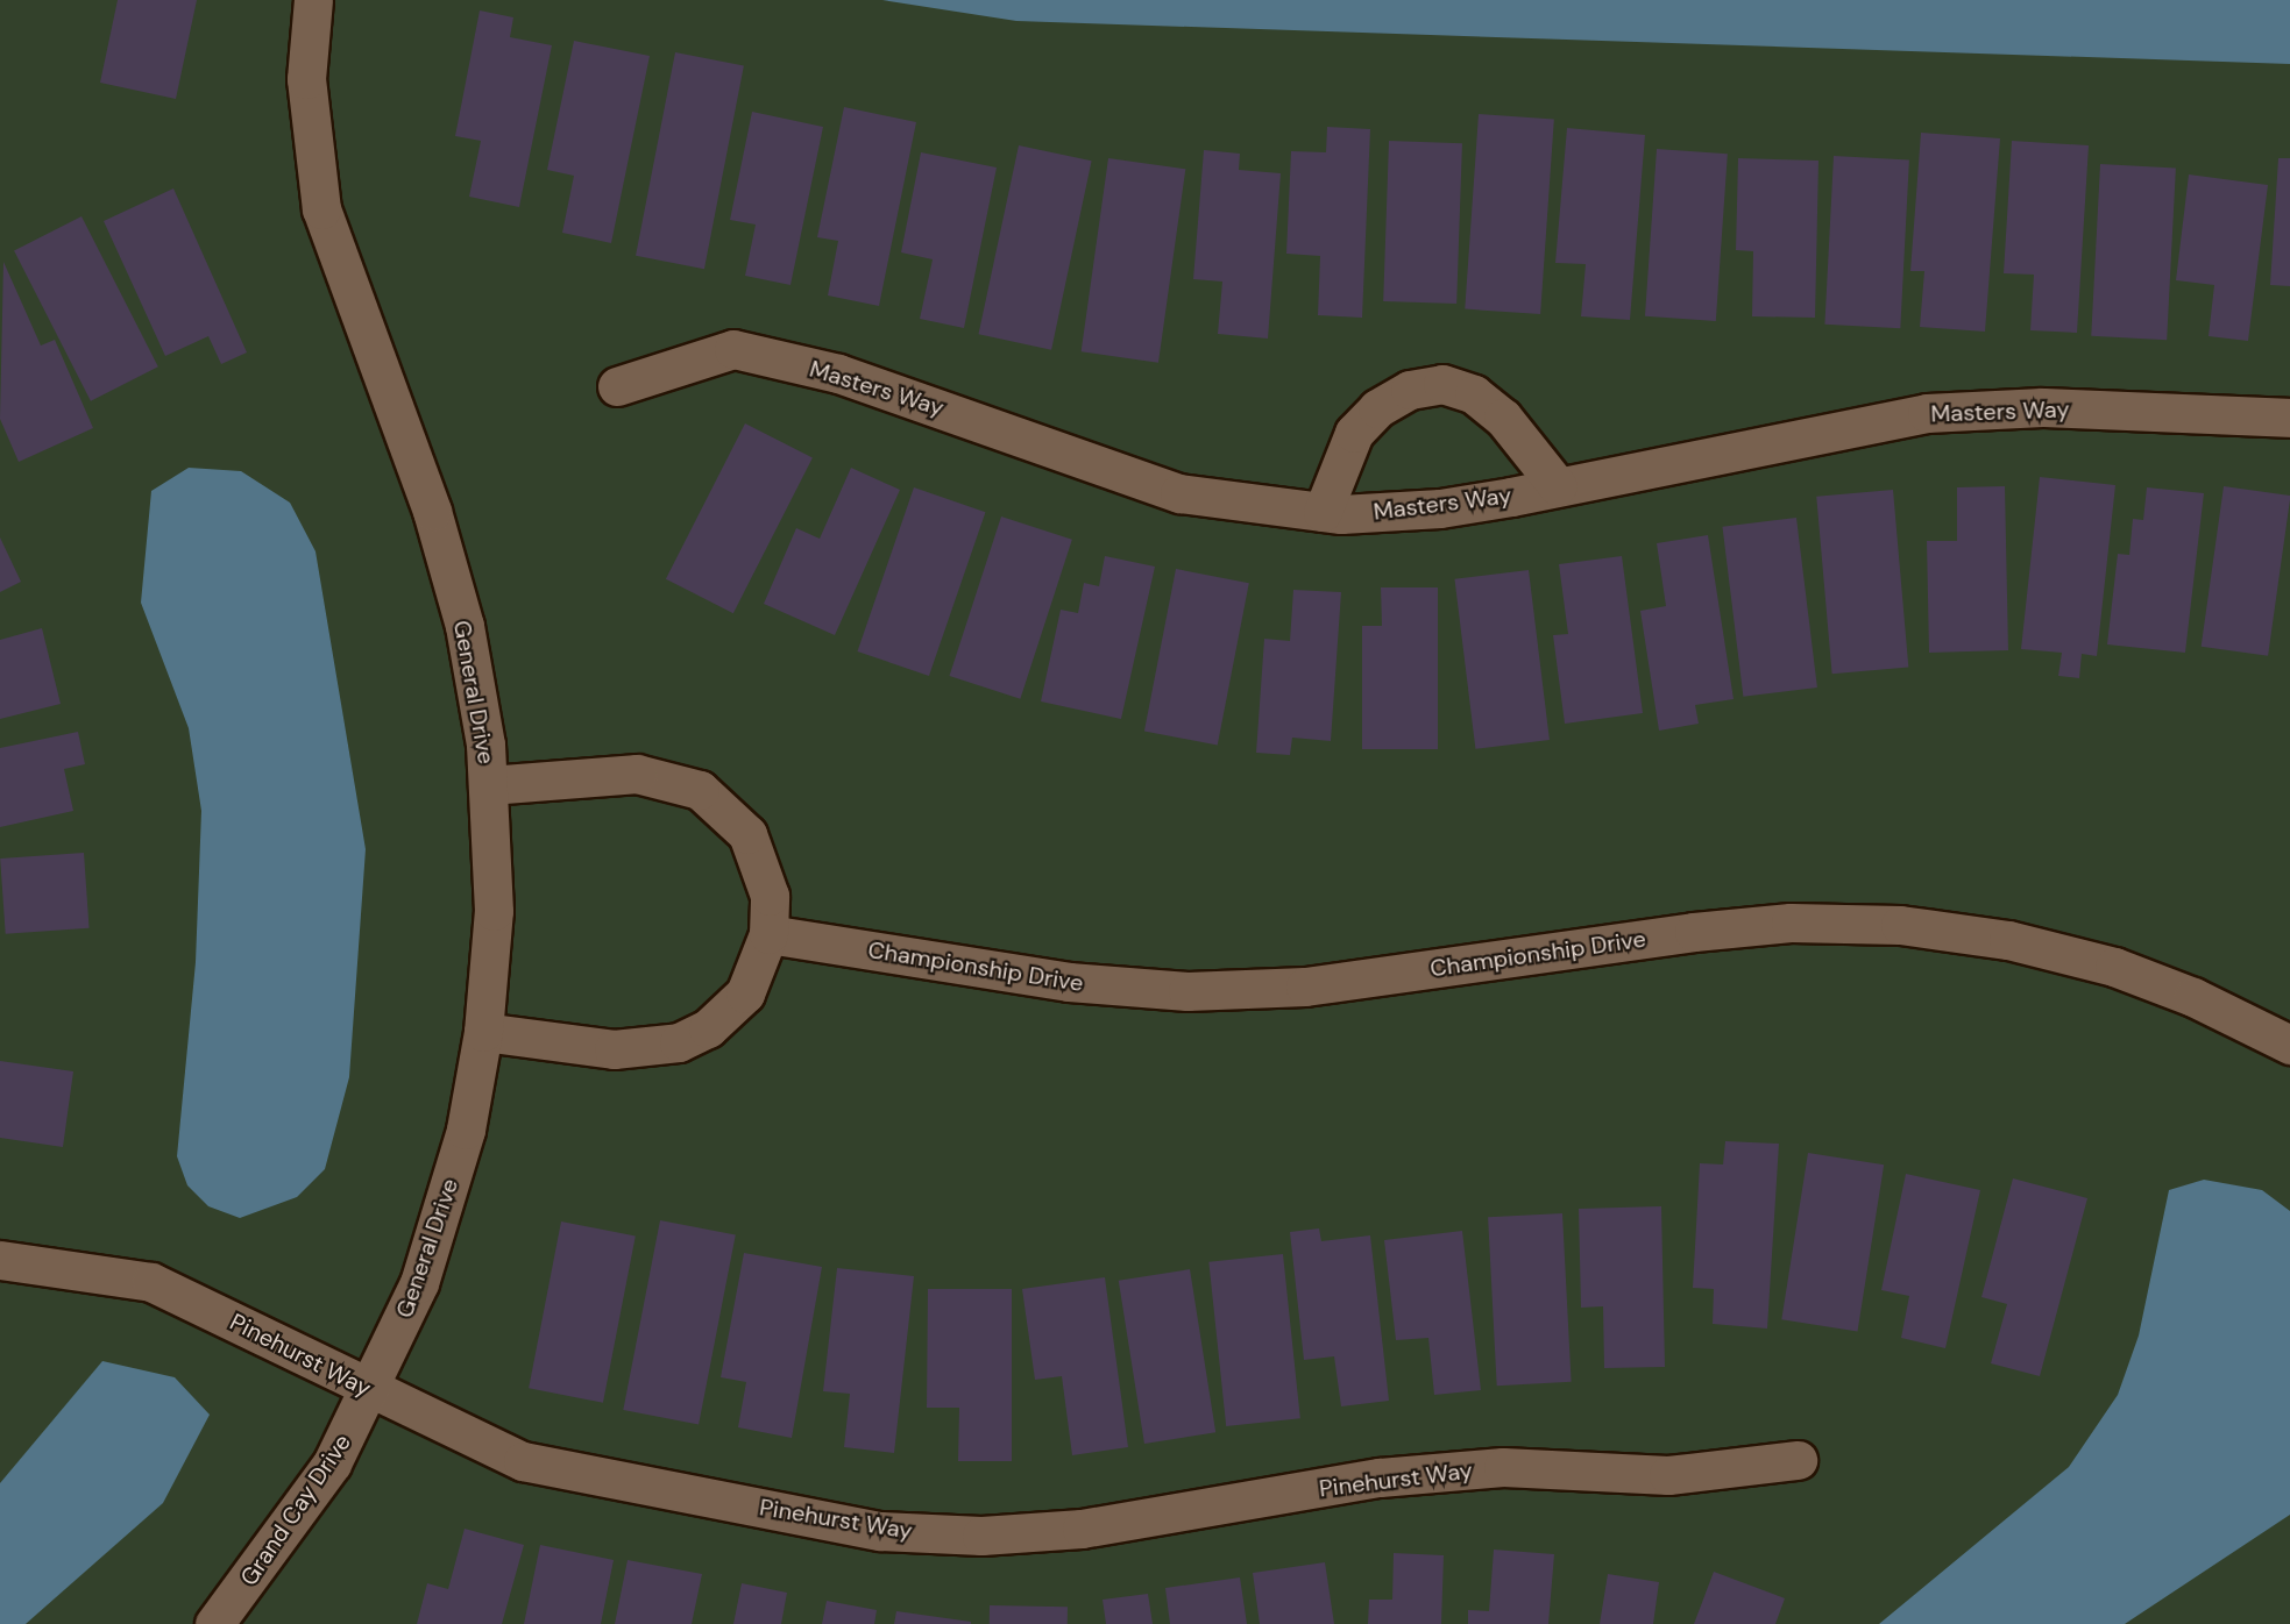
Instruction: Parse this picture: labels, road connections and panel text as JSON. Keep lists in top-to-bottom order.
{
  "streets": {
    "street": [
      "Masters Way",
      "General Drive",
      "Championship Drive",
      "Pinehurst Way",
      "Grand Cay Drive"
    ]
  },
  "crossings": [
    ["General Drive", "Pinehurst Way"],
    ["General Drive", "Grand Cay Drive"],
    ["Pinehurst Way", "Grand Cay Drive"]
  ]
}
